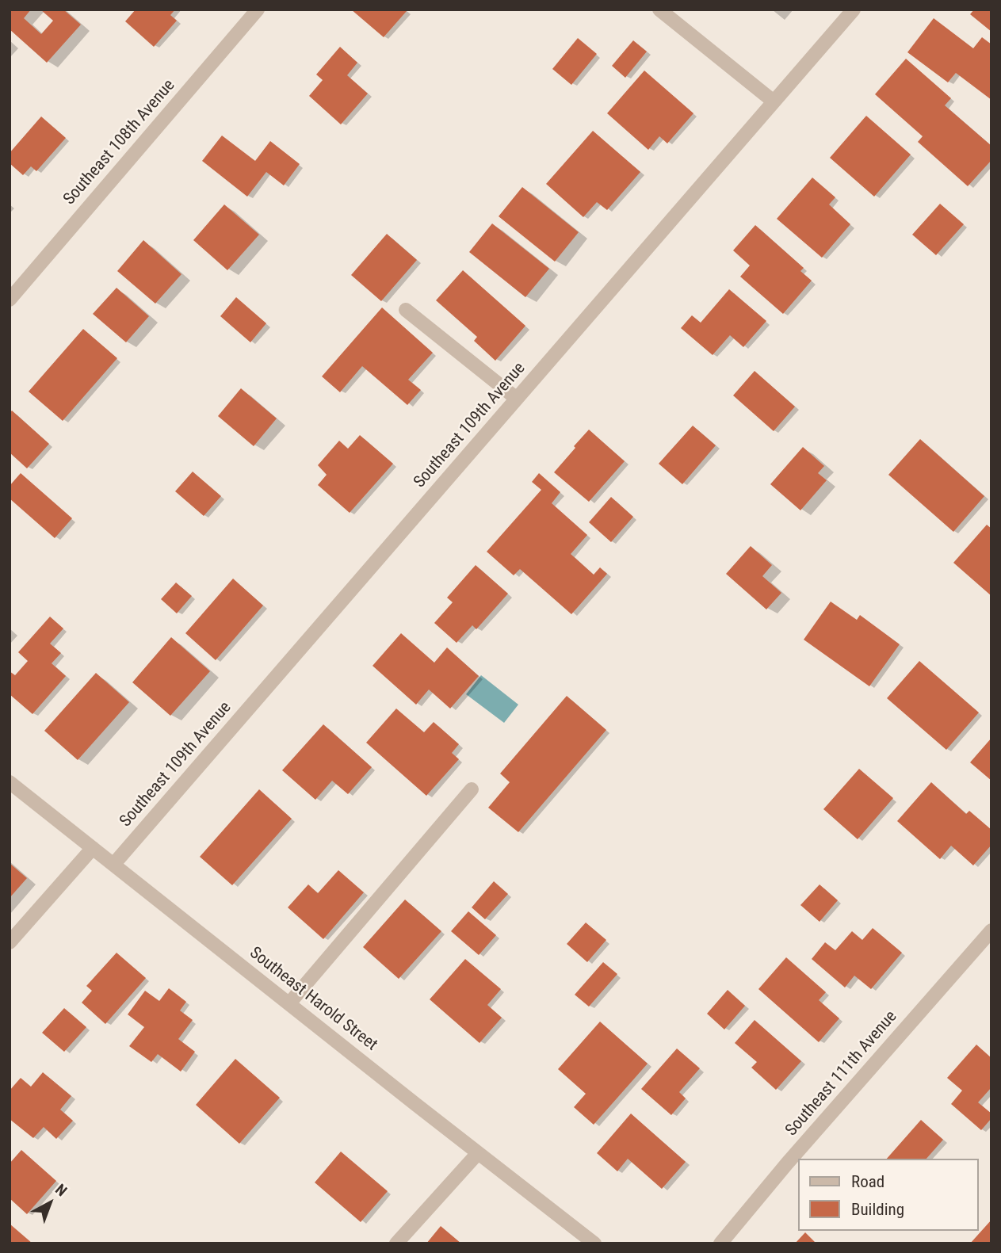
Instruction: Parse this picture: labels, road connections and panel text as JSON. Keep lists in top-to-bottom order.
{
  "streets": {
    "street": [
      "Southeast 108th Avenue",
      "Southeast 109th Avenue",
      "Southeast Harold Street",
      "Southeast 111th Avenue"
    ]
  },
  "crossings": [
    ["Southeast 109th Avenue", "Southeast Harold Street"]
  ],
  "legend": ["Road", "Building"],
  "north": "top right"
}
